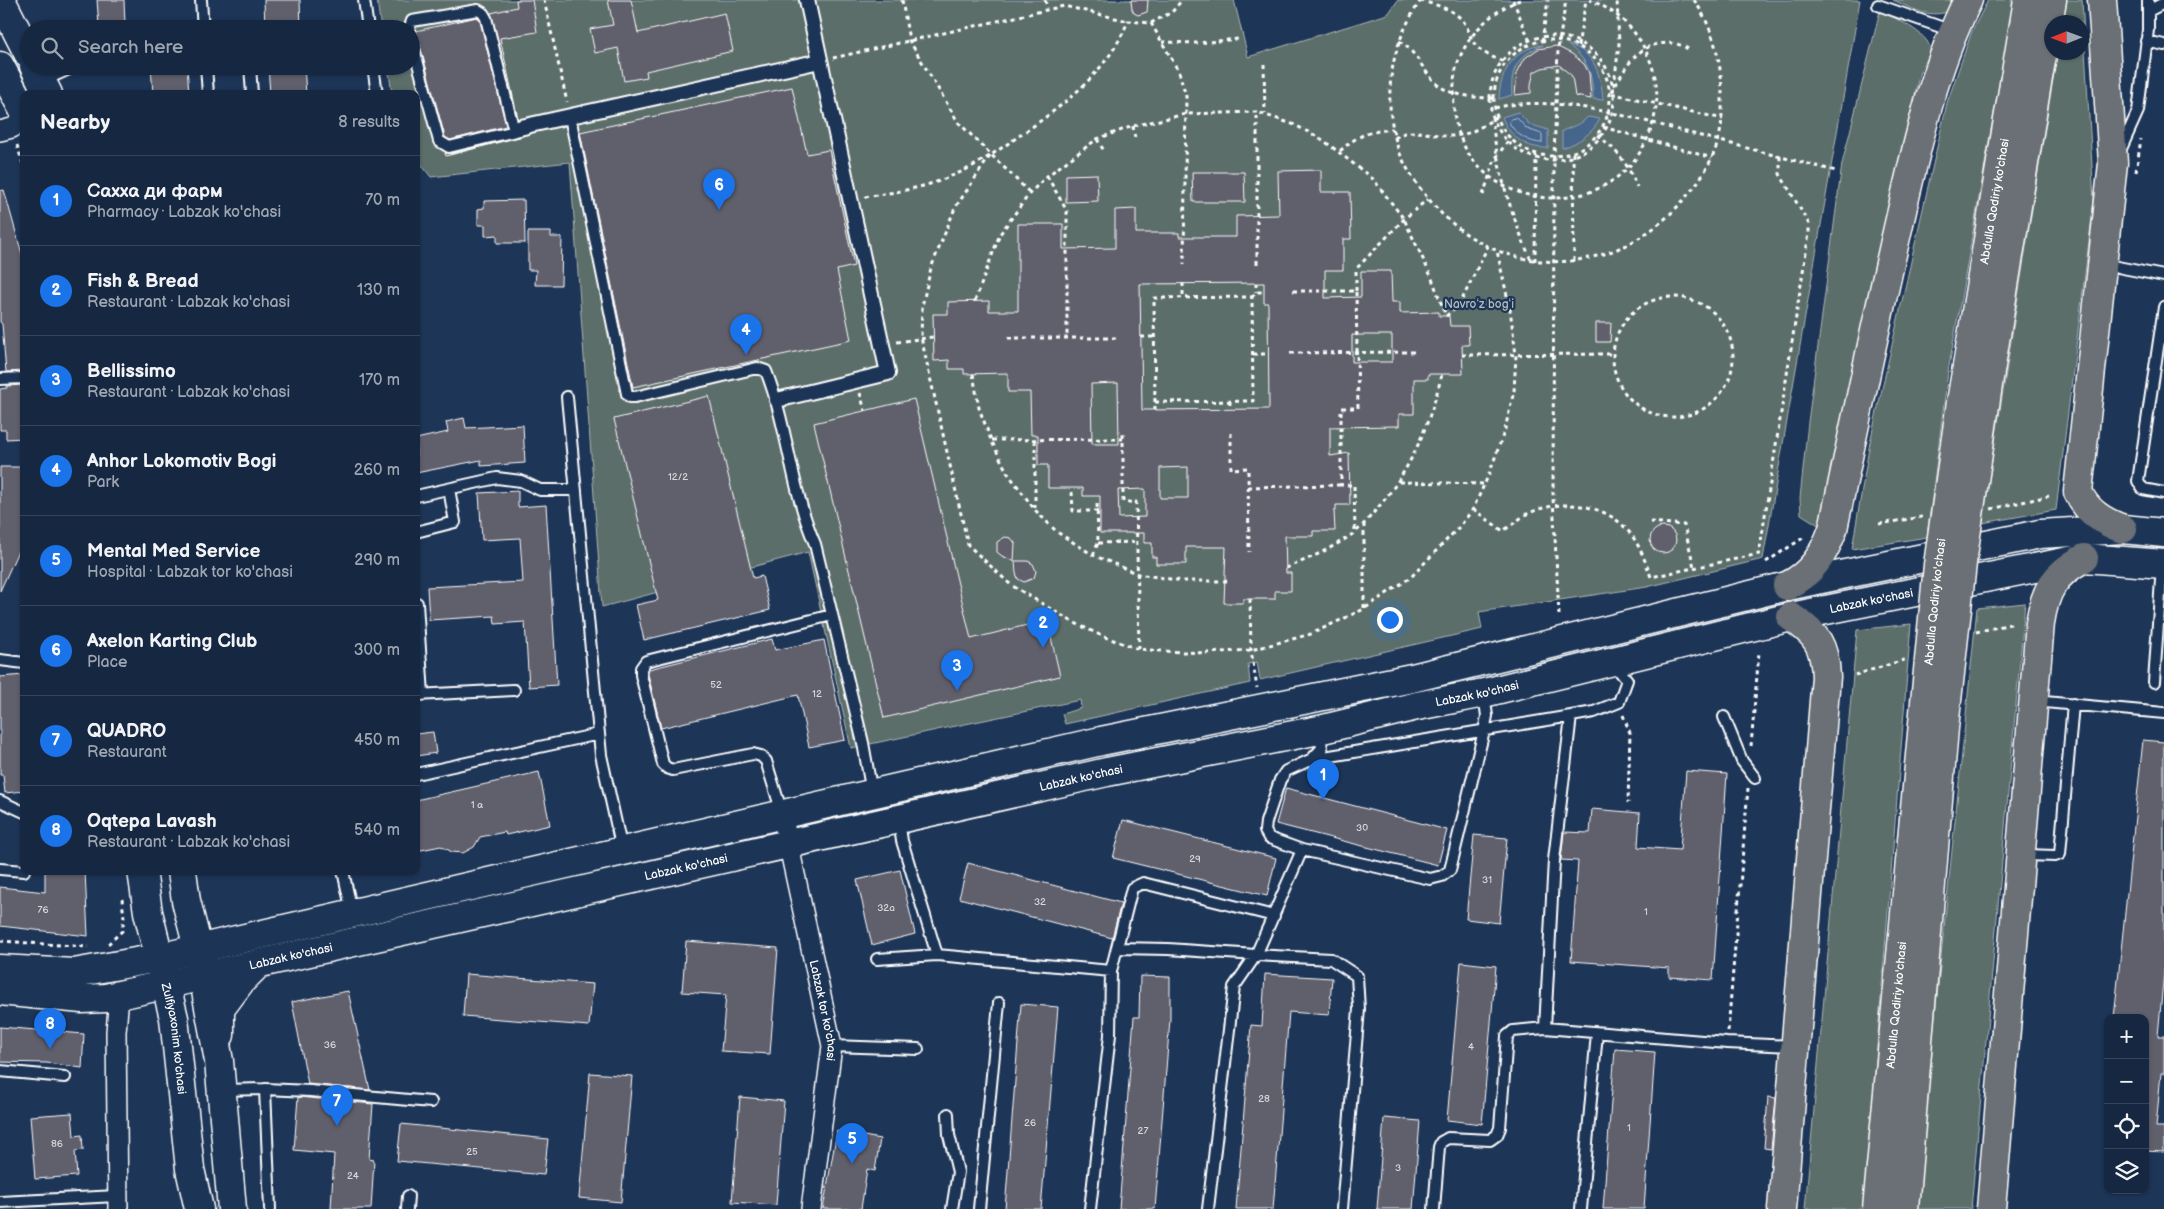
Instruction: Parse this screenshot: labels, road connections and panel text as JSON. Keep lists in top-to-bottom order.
{
  "streets": {
    "main road": ["Abdulla Qodiriy ko'chasi", "Labzak ko'chasi", "Zulfiyaxonim ko'chasi"],
    "street": ["Labzak tor ko'chasi"]
  },
  "crossings": [
    ["Labzak ko'chasi", "Labzak tor ko'chasi"],
    ["Labzak ko'chasi", "Zulfiyaxonim ko'chasi"]
  ],
  "parks": ["Navroʻz bogʻi"],
  "house_numbers": [
    "12/2",
    "52",
    "12",
    "1 а",
    "30",
    "29",
    "31",
    "32",
    "32a",
    "76",
    "1",
    "36",
    "4",
    "28",
    "26",
    "1",
    "27",
    "86",
    "25",
    "3",
    "24"
  ],
  "north": "left",
  "page": {
    "search": "Search here",
    "heading": ["Nearby", "8 results"],
    "list": [
      {
        "mark": "1",
        "name": "Сахха ди фарм",
        "note": "Pharmacy · Labzak ko'chasi",
        "value": "70 m"
      },
      {
        "mark": "2",
        "name": "Fish & Bread",
        "note": "Restaurant · Labzak ko'chasi",
        "value": "130 m"
      },
      {
        "mark": "3",
        "name": "Bellissimo",
        "note": "Restaurant · Labzak ko'chasi",
        "value": "170 m"
      },
      {
        "mark": "4",
        "name": "Anhor Lokomotiv Bogi",
        "note": "Park",
        "value": "260 m"
      },
      {
        "mark": "5",
        "name": "Mental Med Service",
        "note": "Hospital · Labzak tor ko'chasi",
        "value": "290 m"
      },
      {
        "mark": "6",
        "name": "Axelon Karting Club",
        "note": "Place",
        "value": "300 m"
      },
      {
        "mark": "7",
        "name": "QUADRO",
        "note": "Restaurant",
        "value": "450 m"
      },
      {
        "mark": "8",
        "name": "Oqtepa Lavash",
        "note": "Restaurant · Labzak ko'chasi",
        "value": "540 m"
      }
    ],
    "pins": [
      "6",
      "4",
      "2",
      "3",
      "1",
      "8",
      "7",
      "5"
    ],
    "map_buttons": ["+", "−"]
  }
}
